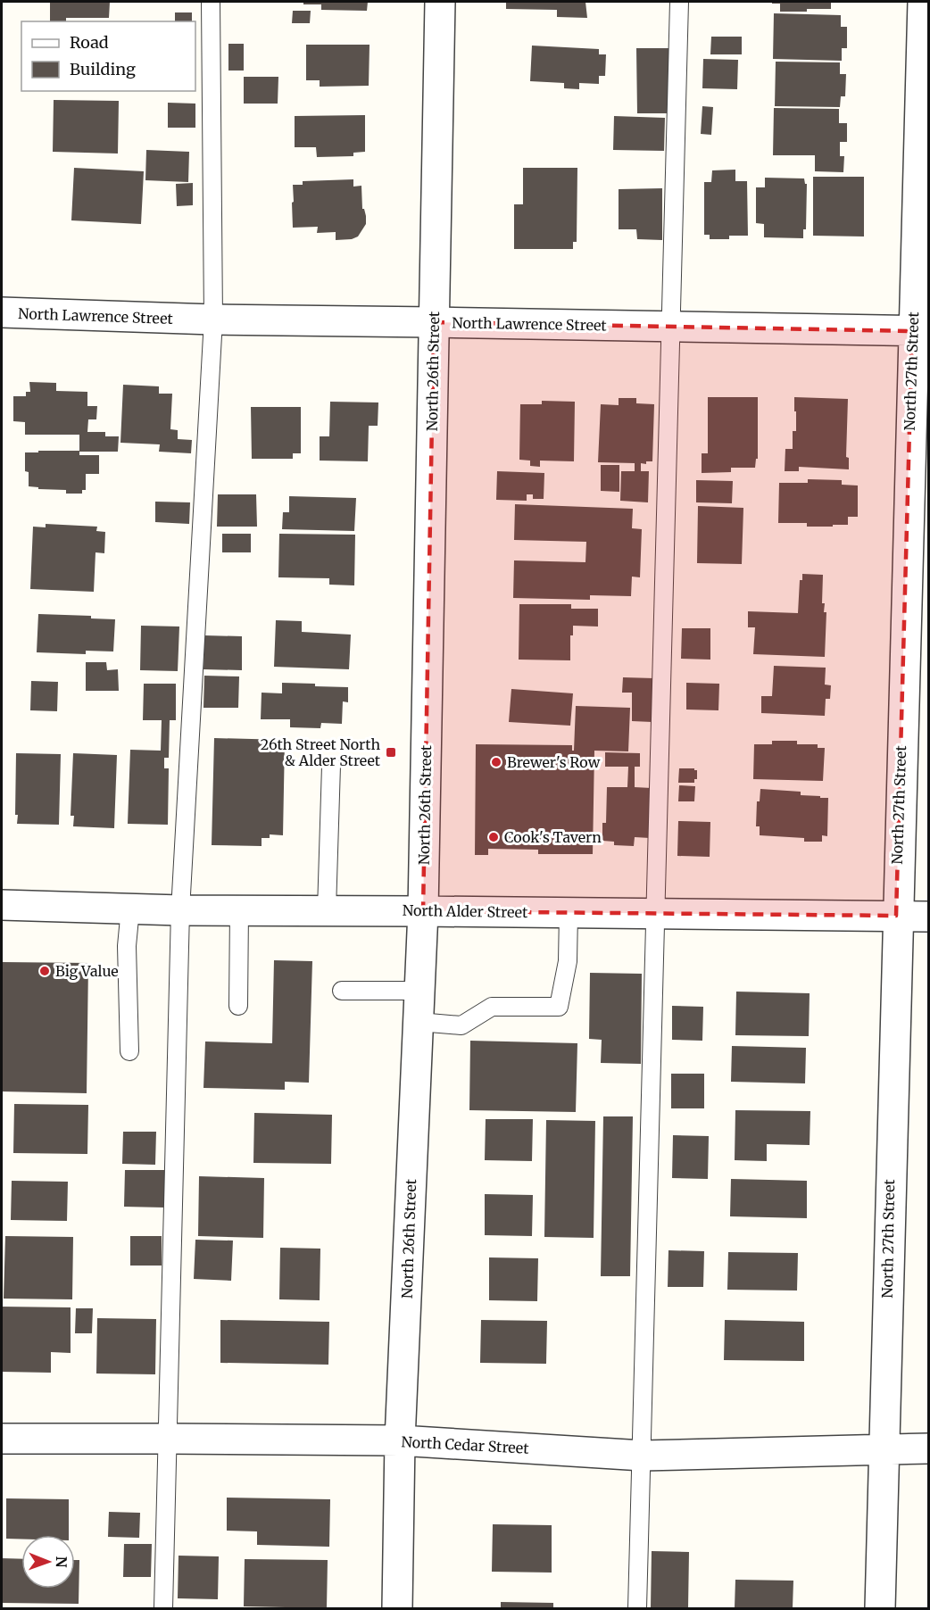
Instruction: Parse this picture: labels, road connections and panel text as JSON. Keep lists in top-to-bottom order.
{
  "streets": {
    "street": [
      "North Lawrence Street",
      "North 26th Street",
      "North 27th Street",
      "North Alder Street",
      "North Cedar Street"
    ]
  },
  "crossings": [
    ["North Lawrence Street", "North 26th Street"],
    ["North Lawrence Street", "North 27th Street"],
    ["North 26th Street", "North Alder Street"],
    ["North 26th Street", "North Cedar Street"],
    ["North 27th Street", "North Alder Street"],
    ["North 27th Street", "North Cedar Street"]
  ],
  "places": {
    "transit": ["26th Street North & Alder Street"],
    "other": ["Brewer's Row", "Cook's Tavern", "Big Value"]
  },
  "legend": ["Road", "Building"],
  "north": "right"
}
